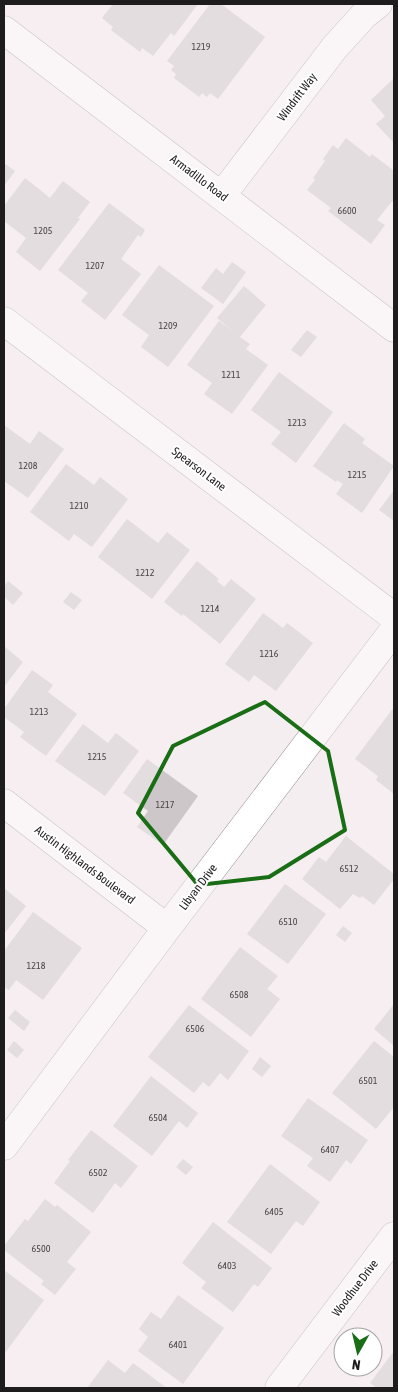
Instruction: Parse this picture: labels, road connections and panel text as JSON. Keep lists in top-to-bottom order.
{
  "streets": {
    "street": [
      "Windrift Way",
      "Armadillo Road",
      "Spearson Lane",
      "Austin Highlands Boulevard",
      "Libyan Drive",
      "Woodhue Drive"
    ]
  },
  "crossings": [
    ["Windrift Way", "Armadillo Road"],
    ["Austin Highlands Boulevard", "Libyan Drive"]
  ],
  "house_numbers": [
    "1219",
    "6600",
    "1205",
    "1207",
    "1209",
    "1211",
    "1213",
    "1208",
    "1215",
    "1210",
    "1212",
    "1214",
    "1216",
    "1213",
    "1215",
    "1217",
    "6512",
    "6510",
    "1218",
    "6508",
    "6506",
    "6501",
    "6504",
    "6407",
    "6502",
    "6405",
    "6500",
    "6403",
    "6401"
  ],
  "north": "bottom"
}
